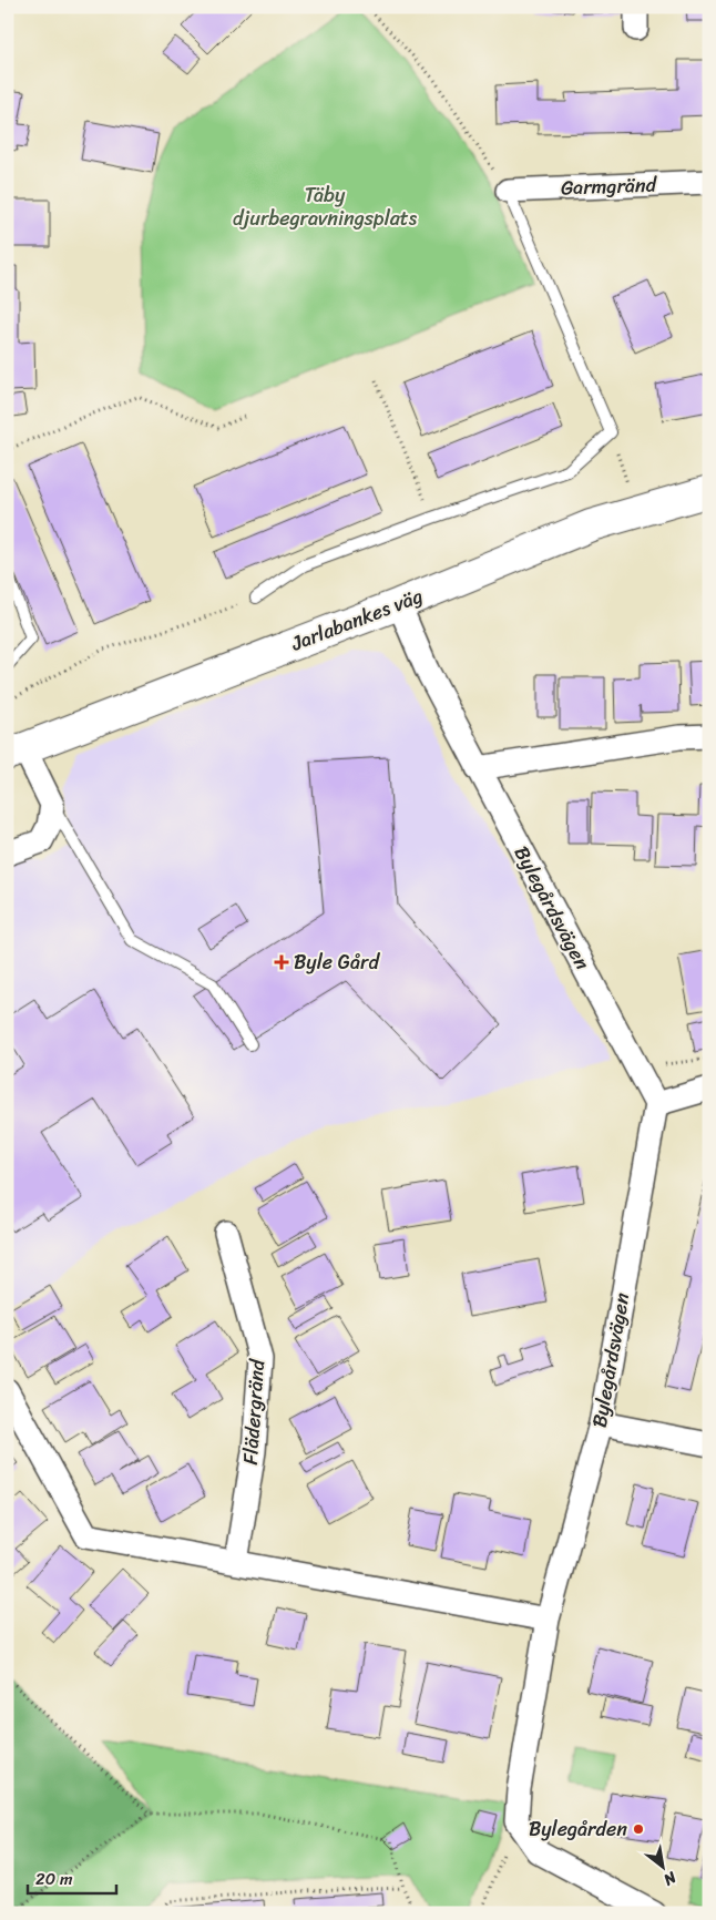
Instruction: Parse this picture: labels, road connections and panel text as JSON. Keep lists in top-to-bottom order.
{
  "streets": {
    "main road": ["Jarlabankes väg"],
    "street": ["Garmgränd", "Bylegårdsvägen", "Flädergränd"]
  },
  "crossings": [
    ["Jarlabankes väg", "Bylegårdsvägen"]
  ],
  "parks": ["Täby djurbegravningsplats"],
  "places": {
    "health": ["Byle Gård"],
    "other": ["Bylegården"]
  },
  "scale_bar": "20 m",
  "north": "bottom right"
}
